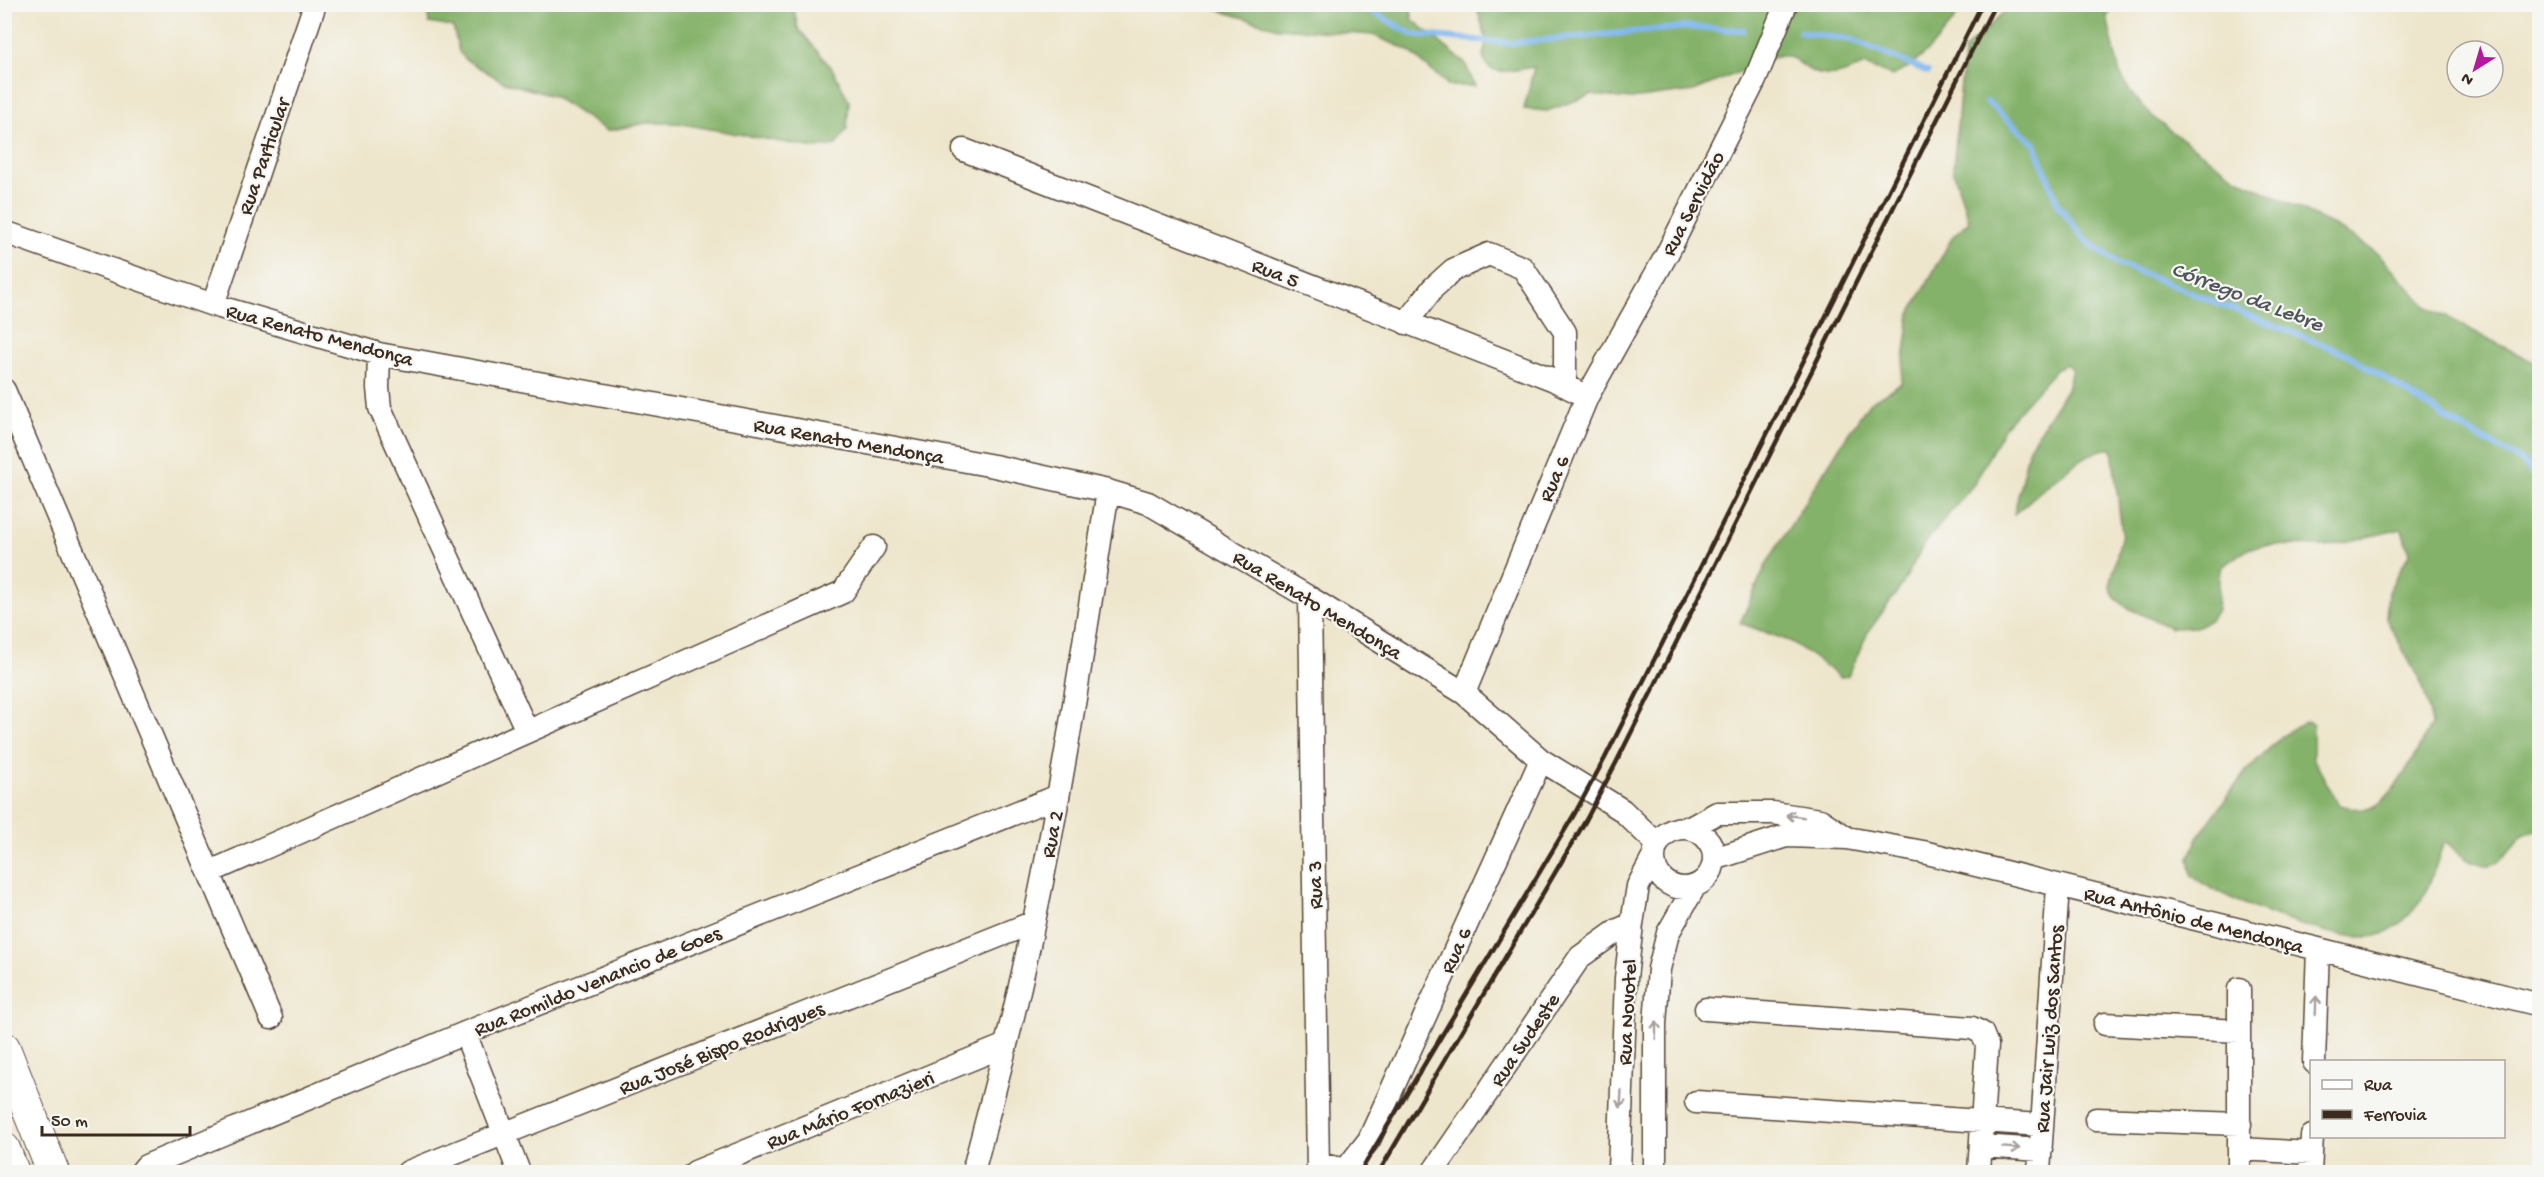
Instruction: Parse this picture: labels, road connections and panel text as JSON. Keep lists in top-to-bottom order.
{
  "streets": {
    "street": [
      "Rua Particular",
      "Rua Servidão",
      "Rua 5",
      "Rua Renato Mendonça",
      "Rua 6",
      "Rua 2",
      "Rua 3",
      "Rua Antônio de Mendonça",
      "Rua Romildo Venancio de Goes",
      "Rua Novotel",
      "Rua Jair Luiz dos Santos",
      "Rua Sudeste",
      "Rua José Bispo Rodrigues",
      "Rua Mário Fornazieri"
    ]
  },
  "crossings": [
    ["Rua Particular", "Rua Renato Mendonça"],
    ["Rua Servidão", "Rua 5"],
    ["Rua Servidão", "Rua 6"],
    ["Rua 5", "Rua 6"],
    ["Rua Renato Mendonça", "Rua 6"],
    ["Rua Renato Mendonça", "Rua 2"],
    ["Rua Renato Mendonça", "Rua 3"],
    ["Rua Renato Mendonça", "Rua Antônio de Mendonça"],
    ["Rua Renato Mendonça", "Rua Novotel"],
    ["Rua 6", "Rua 3"],
    ["Rua 2", "Rua Romildo Venancio de Goes"],
    ["Rua 2", "Rua José Bispo Rodrigues"],
    ["Rua 2", "Rua Mário Fornazieri"],
    ["Rua Antônio de Mendonça", "Rua Novotel"],
    ["Rua Antônio de Mendonça", "Rua Jair Luiz dos Santos"],
    ["Rua Novotel", "Rua Sudeste"]
  ],
  "water": ["Córrego da Lebre"],
  "legend": ["Rua", "Ferrovia"],
  "scale_bar": "50 m",
  "north": "bottom left"
}
